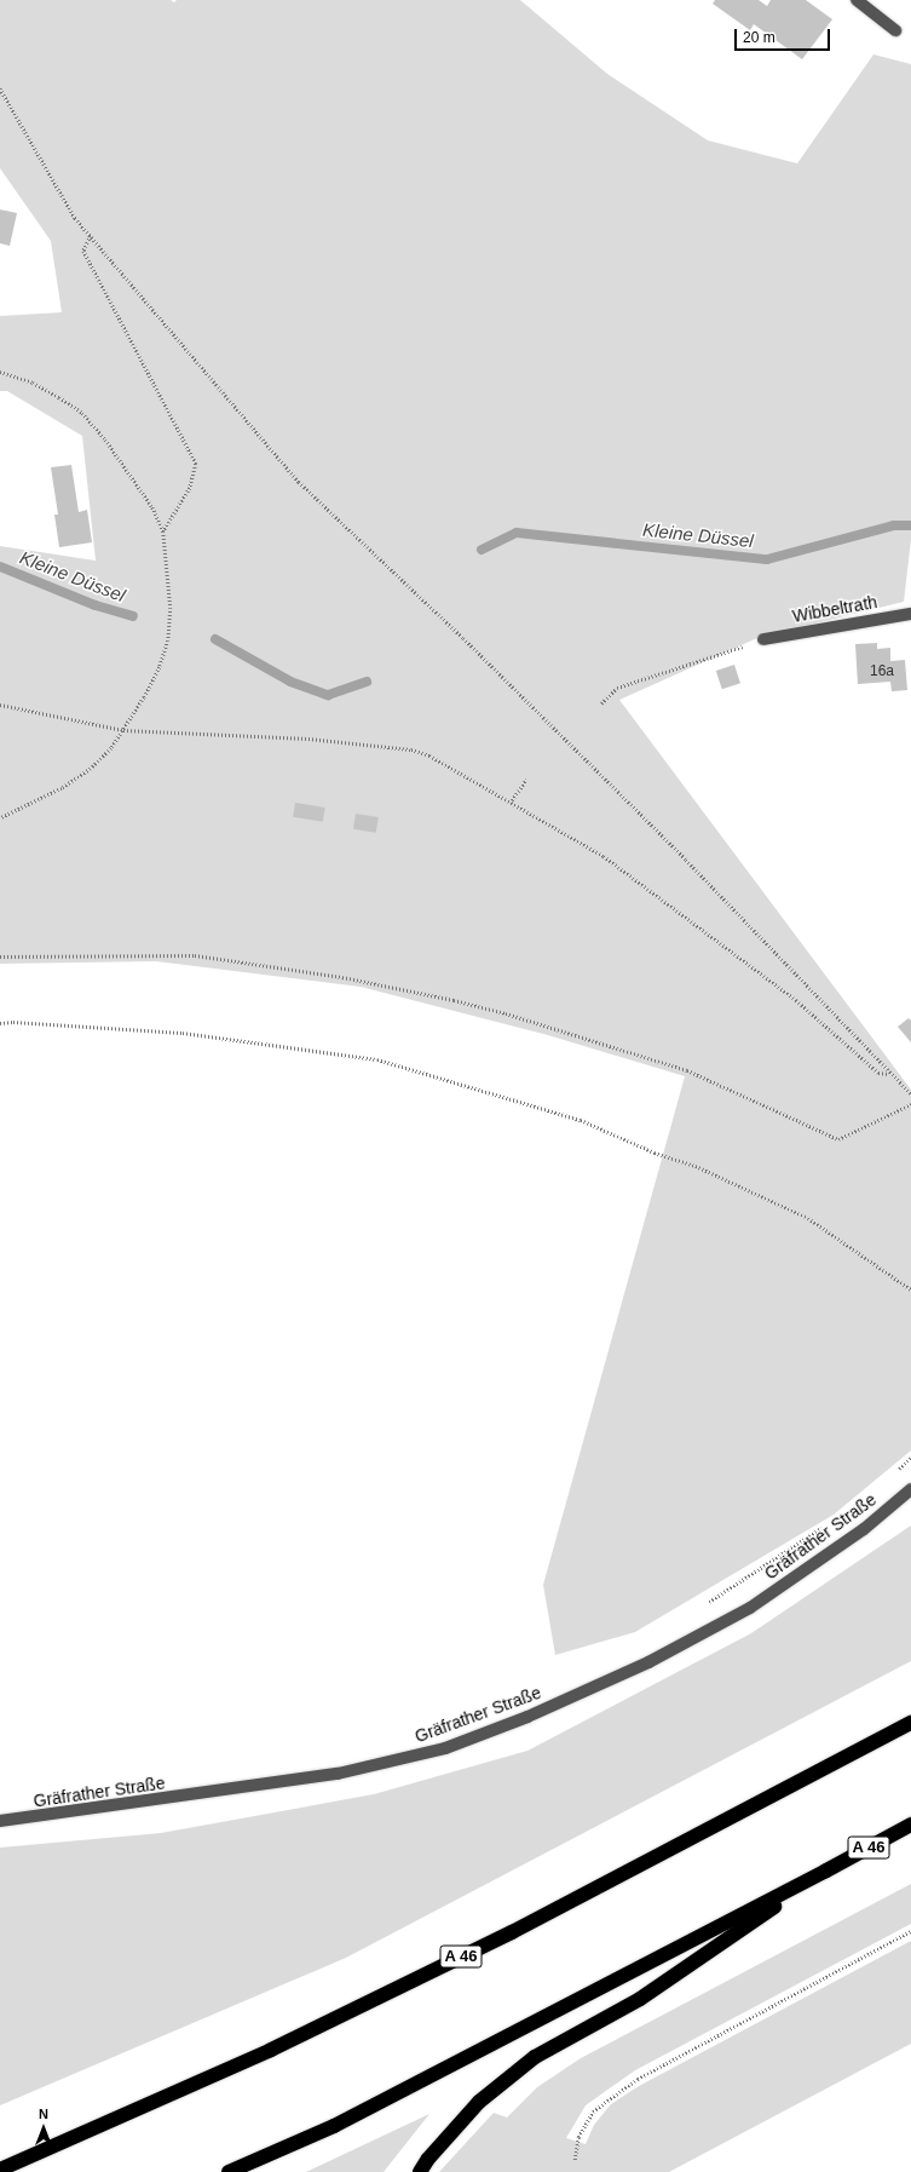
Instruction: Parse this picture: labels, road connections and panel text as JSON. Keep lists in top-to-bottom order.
{
  "streets": {
    "highway": ["A 46"],
    "street": ["Wibbeltrath", "Gräfrather Straße"]
  },
  "water": ["Kleine Düssel"],
  "house_numbers": ["16a"],
  "scale_bar": "20 m",
  "north": "top"
}
